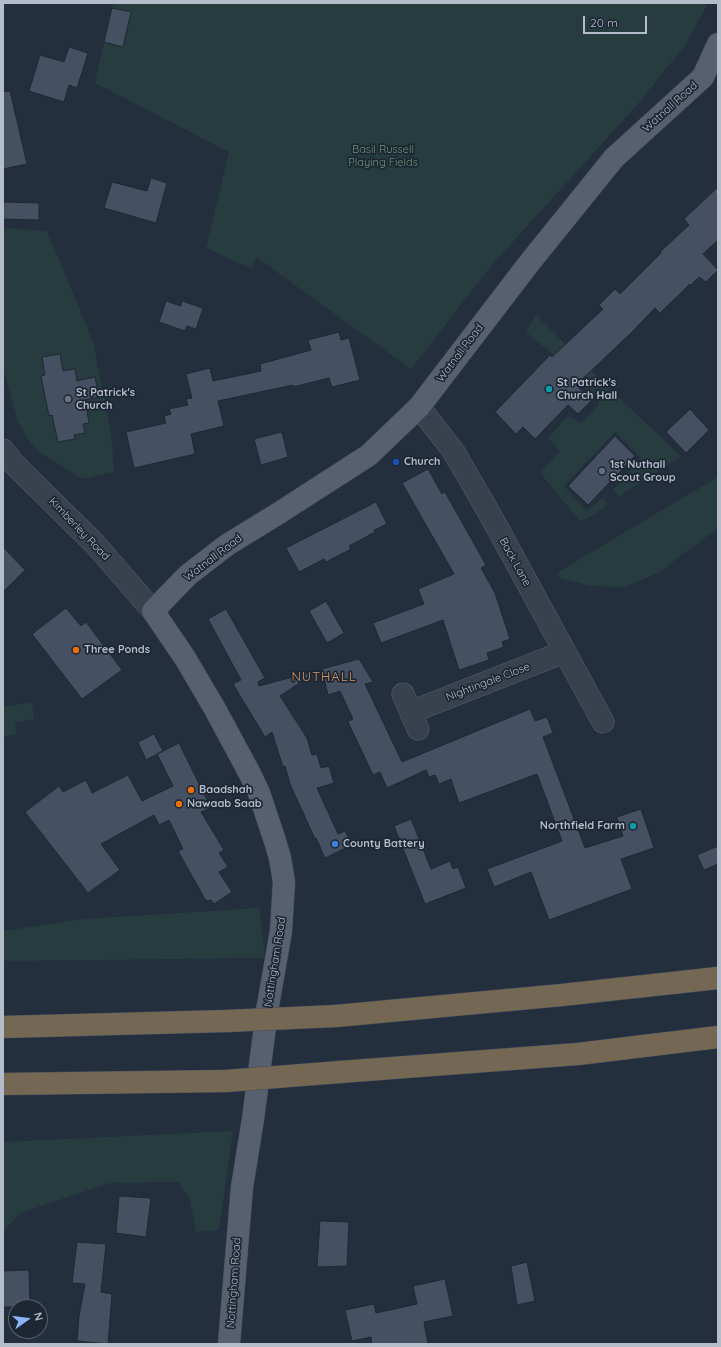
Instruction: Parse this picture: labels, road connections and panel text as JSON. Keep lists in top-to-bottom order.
{
  "streets": {
    "main road": ["Watnall Road", "Nottingham Road"],
    "street": ["Kimberley Road", "Back Lane", "Nightingale Close"]
  },
  "crossings": [
    ["Watnall Road", "Kimberley Road"],
    ["Watnall Road", "Back Lane"],
    ["Watnall Road", "Nottingham Road"],
    ["Kimberley Road", "Nottingham Road"],
    ["Back Lane", "Nightingale Close"]
  ],
  "districts": ["NUTHALL"],
  "parks": ["Basil Russell Playing Fields"],
  "places": [
    "St Patrick's Church Hall",
    "St Patrick's Church",
    "Church",
    "1st Nuthall Scout Group",
    "Three Ponds",
    "Baadshah",
    "Nawaab Saab",
    "Northfield Farm",
    "County Battery"
  ],
  "scale_bar": "20 m",
  "north": "right"
}
